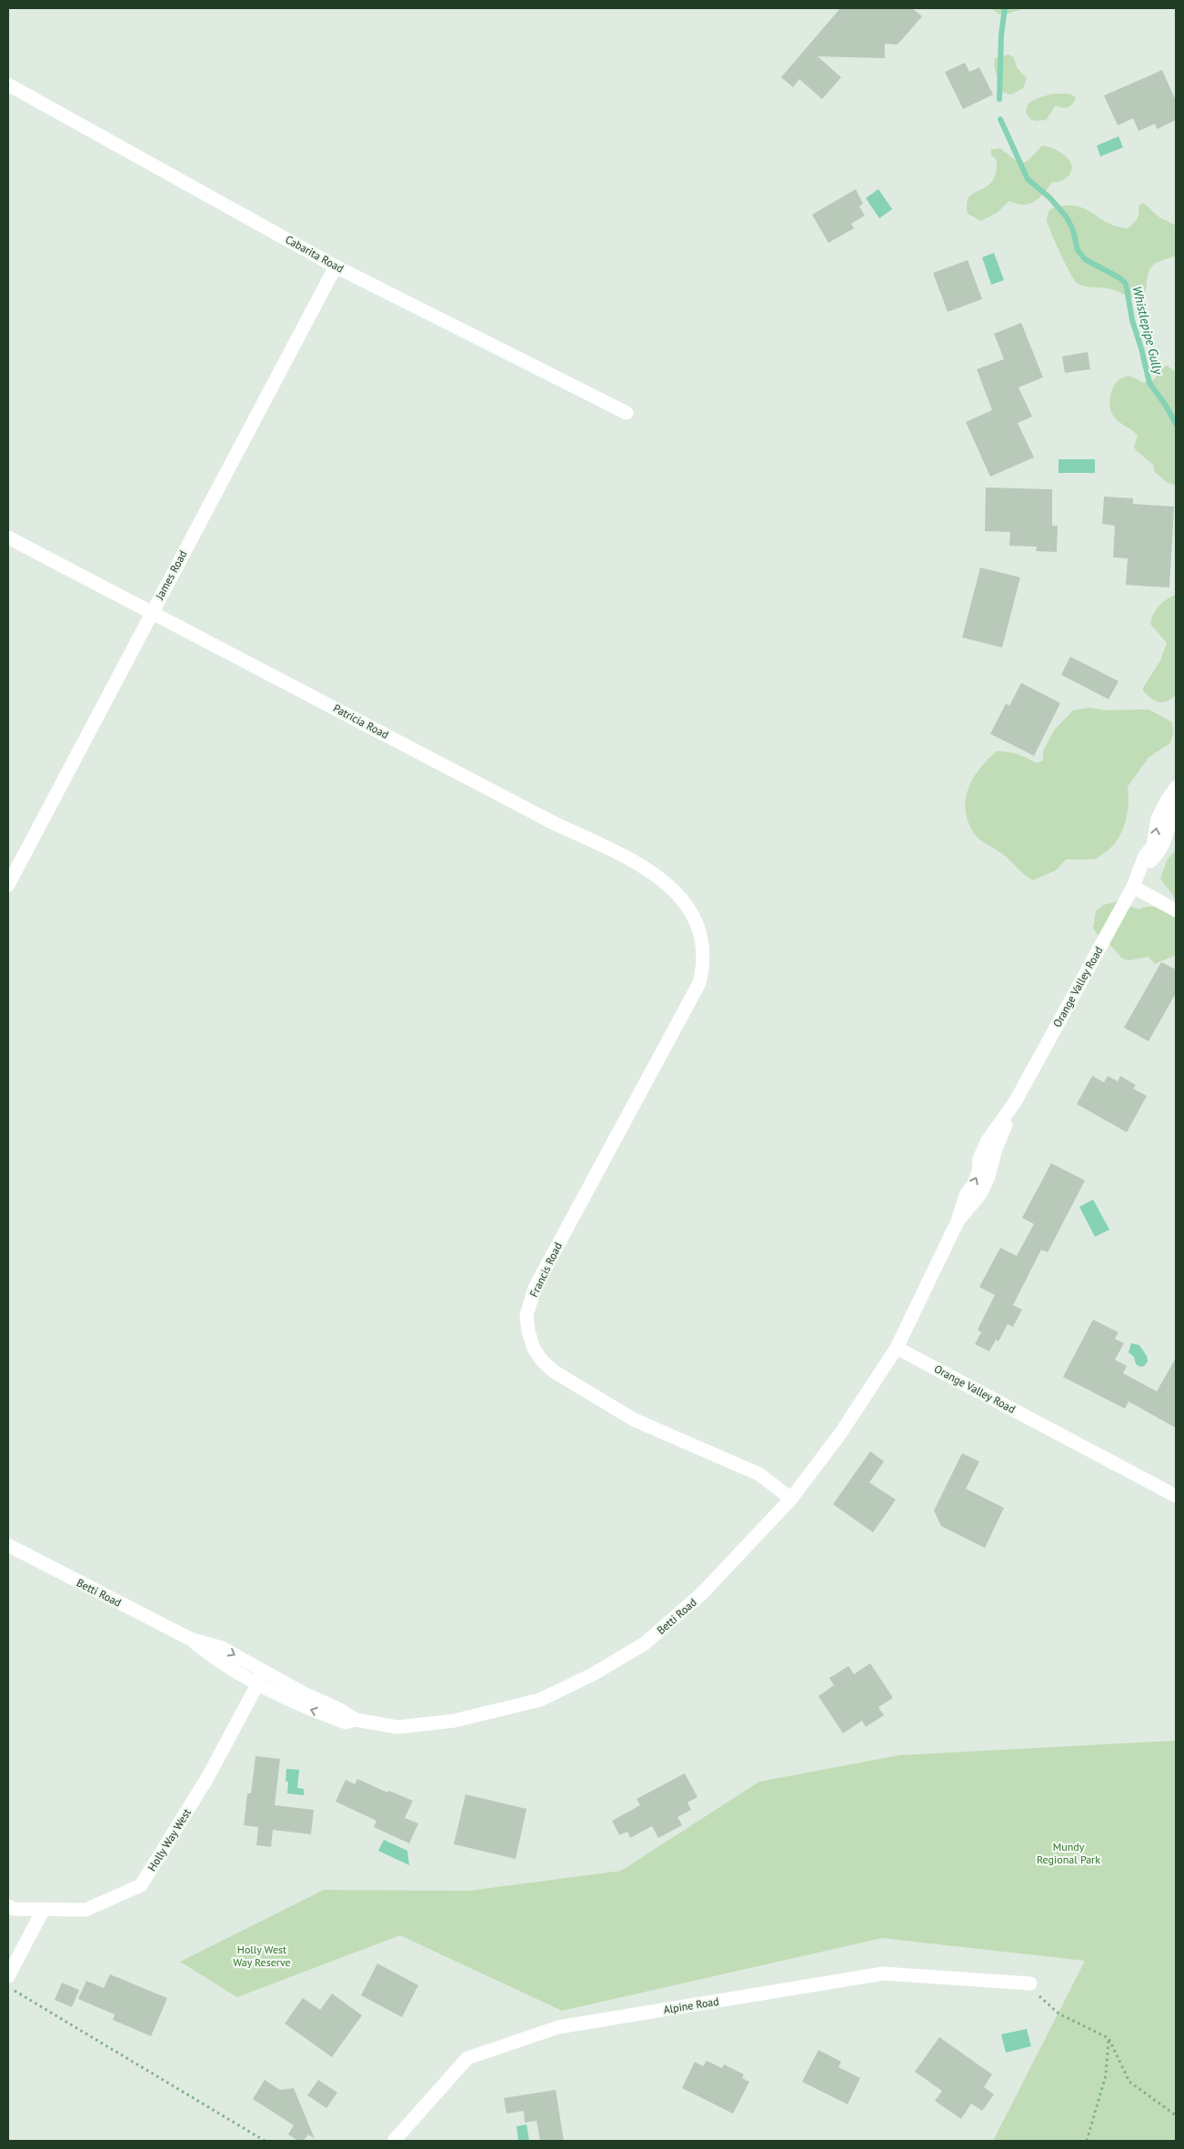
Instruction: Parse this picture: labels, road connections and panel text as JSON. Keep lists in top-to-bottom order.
{
  "streets": {
    "street": [
      "Cabarita Road",
      "James Road",
      "Patricia Road",
      "Orange Valley Road",
      "Francis Road",
      "Betti Road",
      "Holly Way West",
      "Alpine Road"
    ]
  },
  "crossings": [
    ["Cabarita Road", "James Road"],
    ["James Road", "Patricia Road"],
    ["Patricia Road", "Francis Road"],
    ["Orange Valley Road", "Betti Road"],
    ["Francis Road", "Betti Road"],
    ["Betti Road", "Holly Way West"]
  ],
  "water": ["Whistlepipe Gully"],
  "parks": ["Mundy Regional Park", "Holly West Way Reserve"]
}
